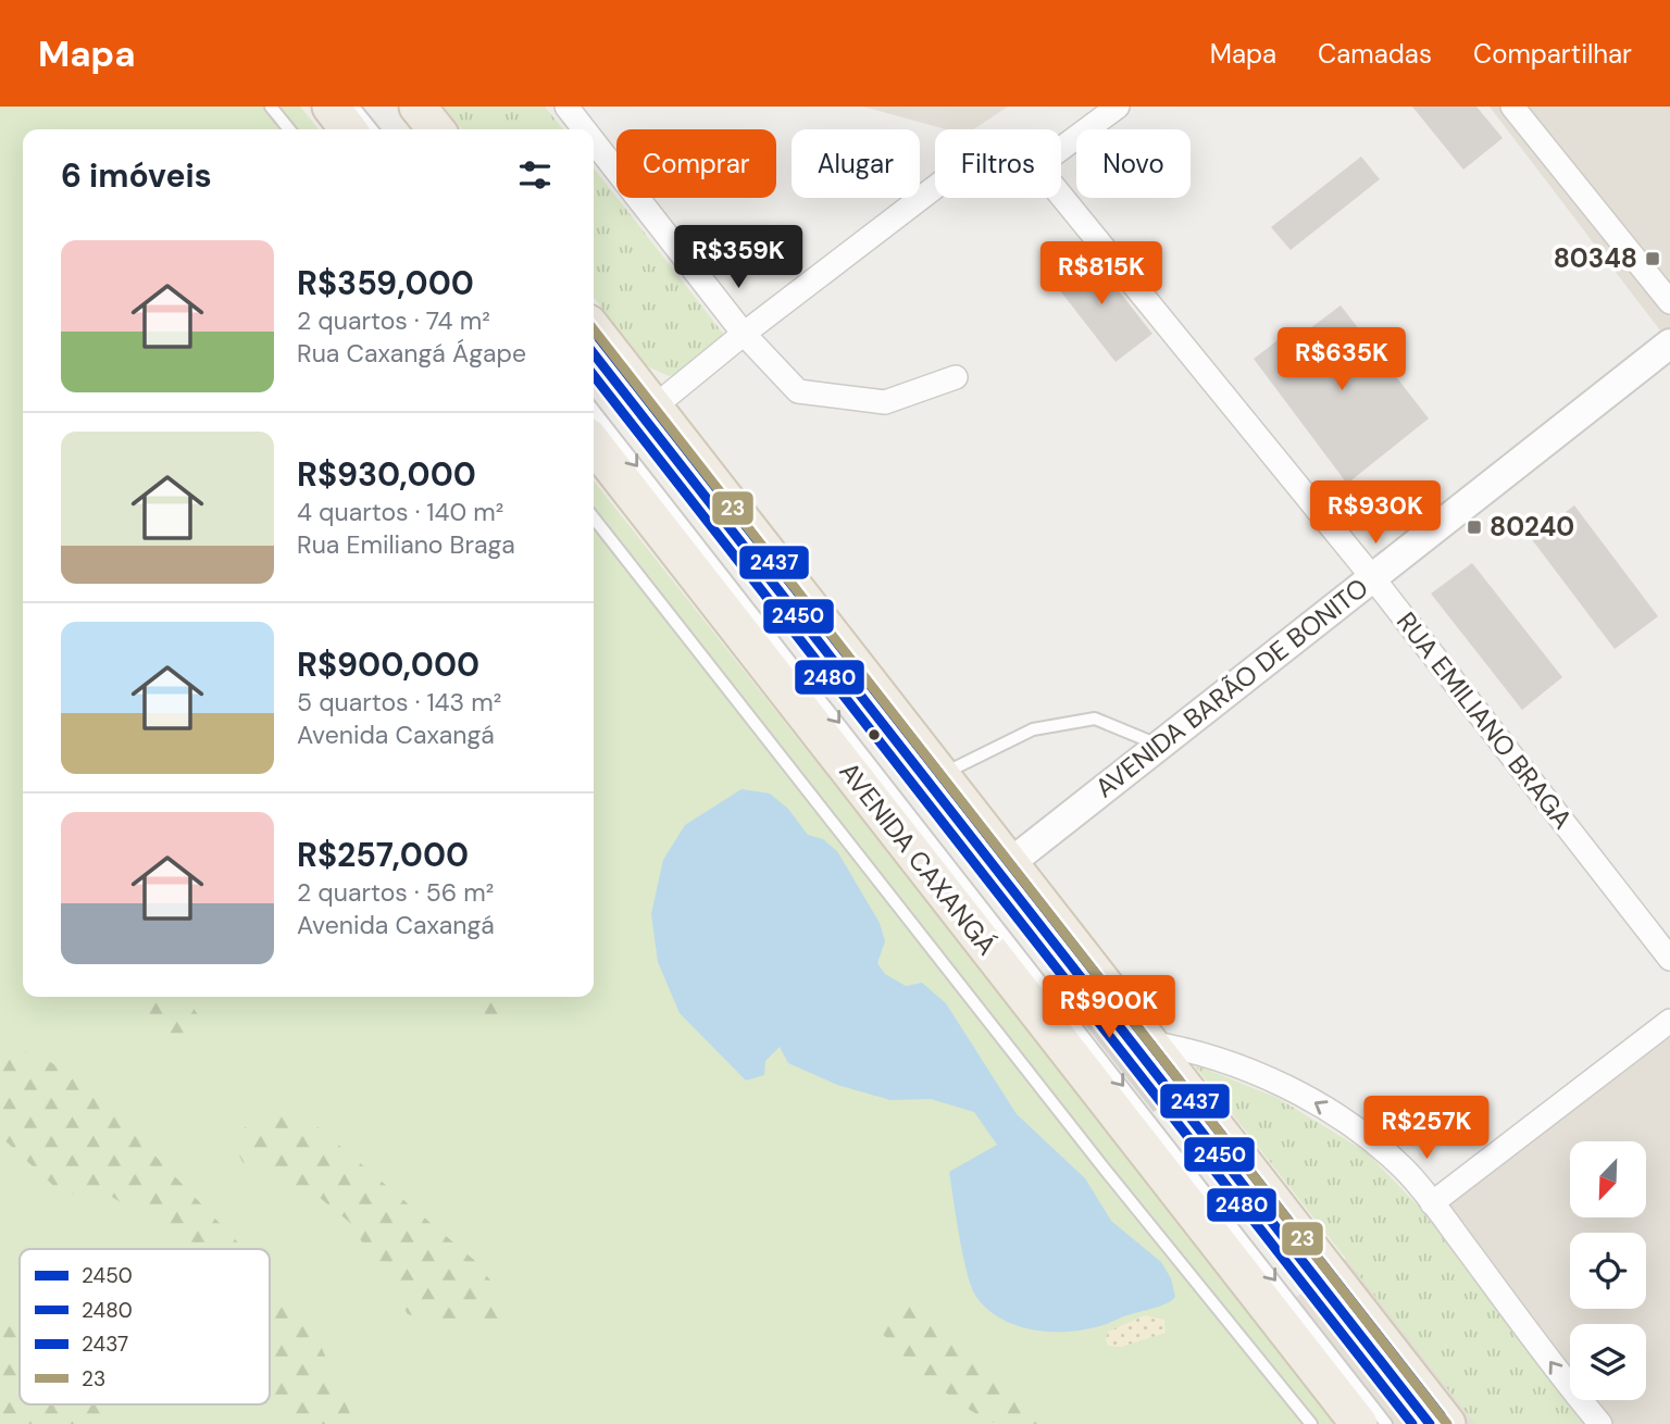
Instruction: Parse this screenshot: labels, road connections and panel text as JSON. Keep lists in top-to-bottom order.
{
  "streets": {
    "main road": ["AVENIDA CAXANGÁ"],
    "street": ["AVENIDA BARÃO DE BONITO", "RUA EMILIANO BRAGA"]
  },
  "crossings": [
    ["AVENIDA BARÃO DE BONITO", "RUA EMILIANO BRAGA"]
  ],
  "places": {
    "transit": ["80348", "80240"]
  },
  "lines": [
    "transit line 23",
    "transit line 2437",
    "transit line 2450",
    "transit line 2480"
  ],
  "legend": [
    "2450",
    "2480",
    "2437",
    "23"
  ],
  "north": "bottom left",
  "page": {
    "header": "Mapa",
    "nav": ["Mapa", "Camadas", "Compartilhar"],
    "chip": [
      "Comprar",
      "Alugar",
      "Filtros",
      "Novo"
    ],
    "heading": "6 imóveis",
    "list": [
      {
        "name": "R$359,000",
        "note": "2 quartos · 74 m² · Rua Caxangá Ágape"
      },
      {
        "name": "R$930,000",
        "note": "4 quartos · 140 m² · Rua Emiliano Braga"
      },
      {
        "name": "R$900,000",
        "note": "5 quartos · 143 m² · Avenida Caxangá"
      },
      {
        "name": "R$257,000",
        "note": "2 quartos · 56 m² · Avenida Caxangá"
      }
    ],
    "price": [
      "R$359K",
      "R$815K",
      "R$635K",
      "R$930K",
      "R$900K",
      "R$257K"
    ]
  }
}
